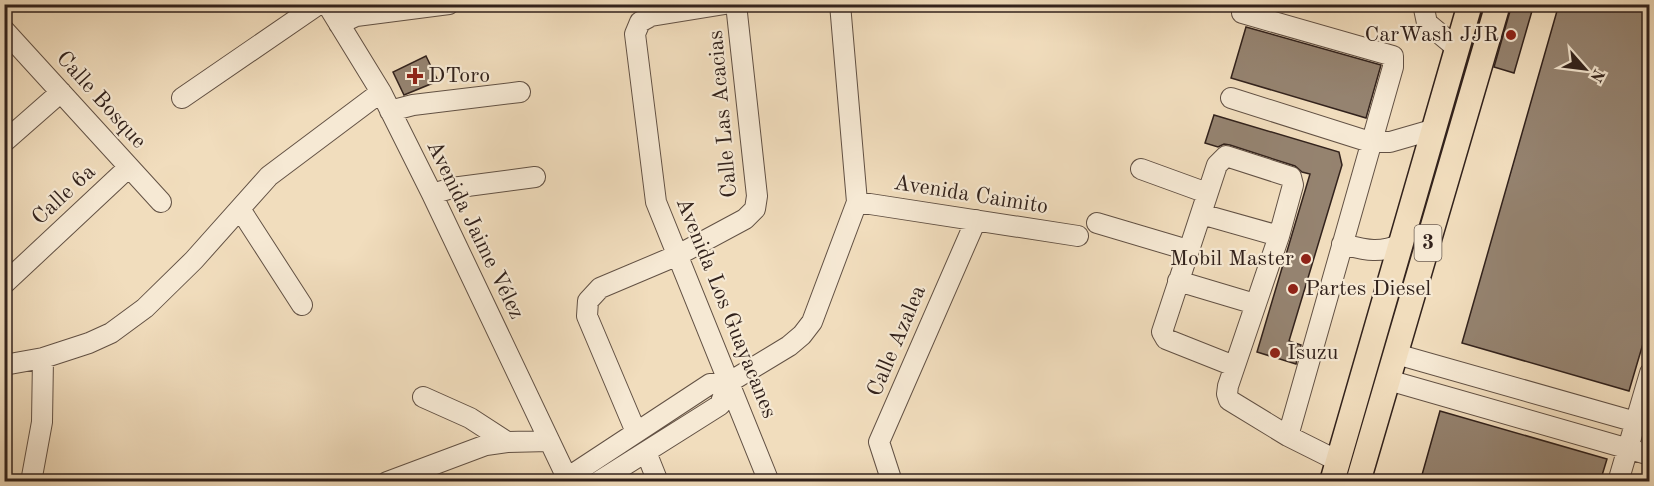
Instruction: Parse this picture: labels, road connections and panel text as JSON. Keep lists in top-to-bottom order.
{
  "streets": {
    "main road": ["3"],
    "street": [
      "Calle Bosque",
      "Calle Las Acacias",
      "Calle 6a",
      "Avenida Caimito",
      "Avenida Jaime Vélez",
      "Avenida Los Guayacanes",
      "Calle Azalea"
    ]
  },
  "crossings": [
    ["Calle Bosque", "Calle 6a"],
    ["Calle Las Acacias", "Avenida Los Guayacanes"],
    ["Avenida Caimito", "Calle Azalea"]
  ],
  "places": {
    "other": [
      "CarWash JJR",
      "Mobil Master",
      "Partes Diesel",
      "Isuzu"
    ],
    "health": ["DToro"]
  },
  "north": "bottom right"
}
